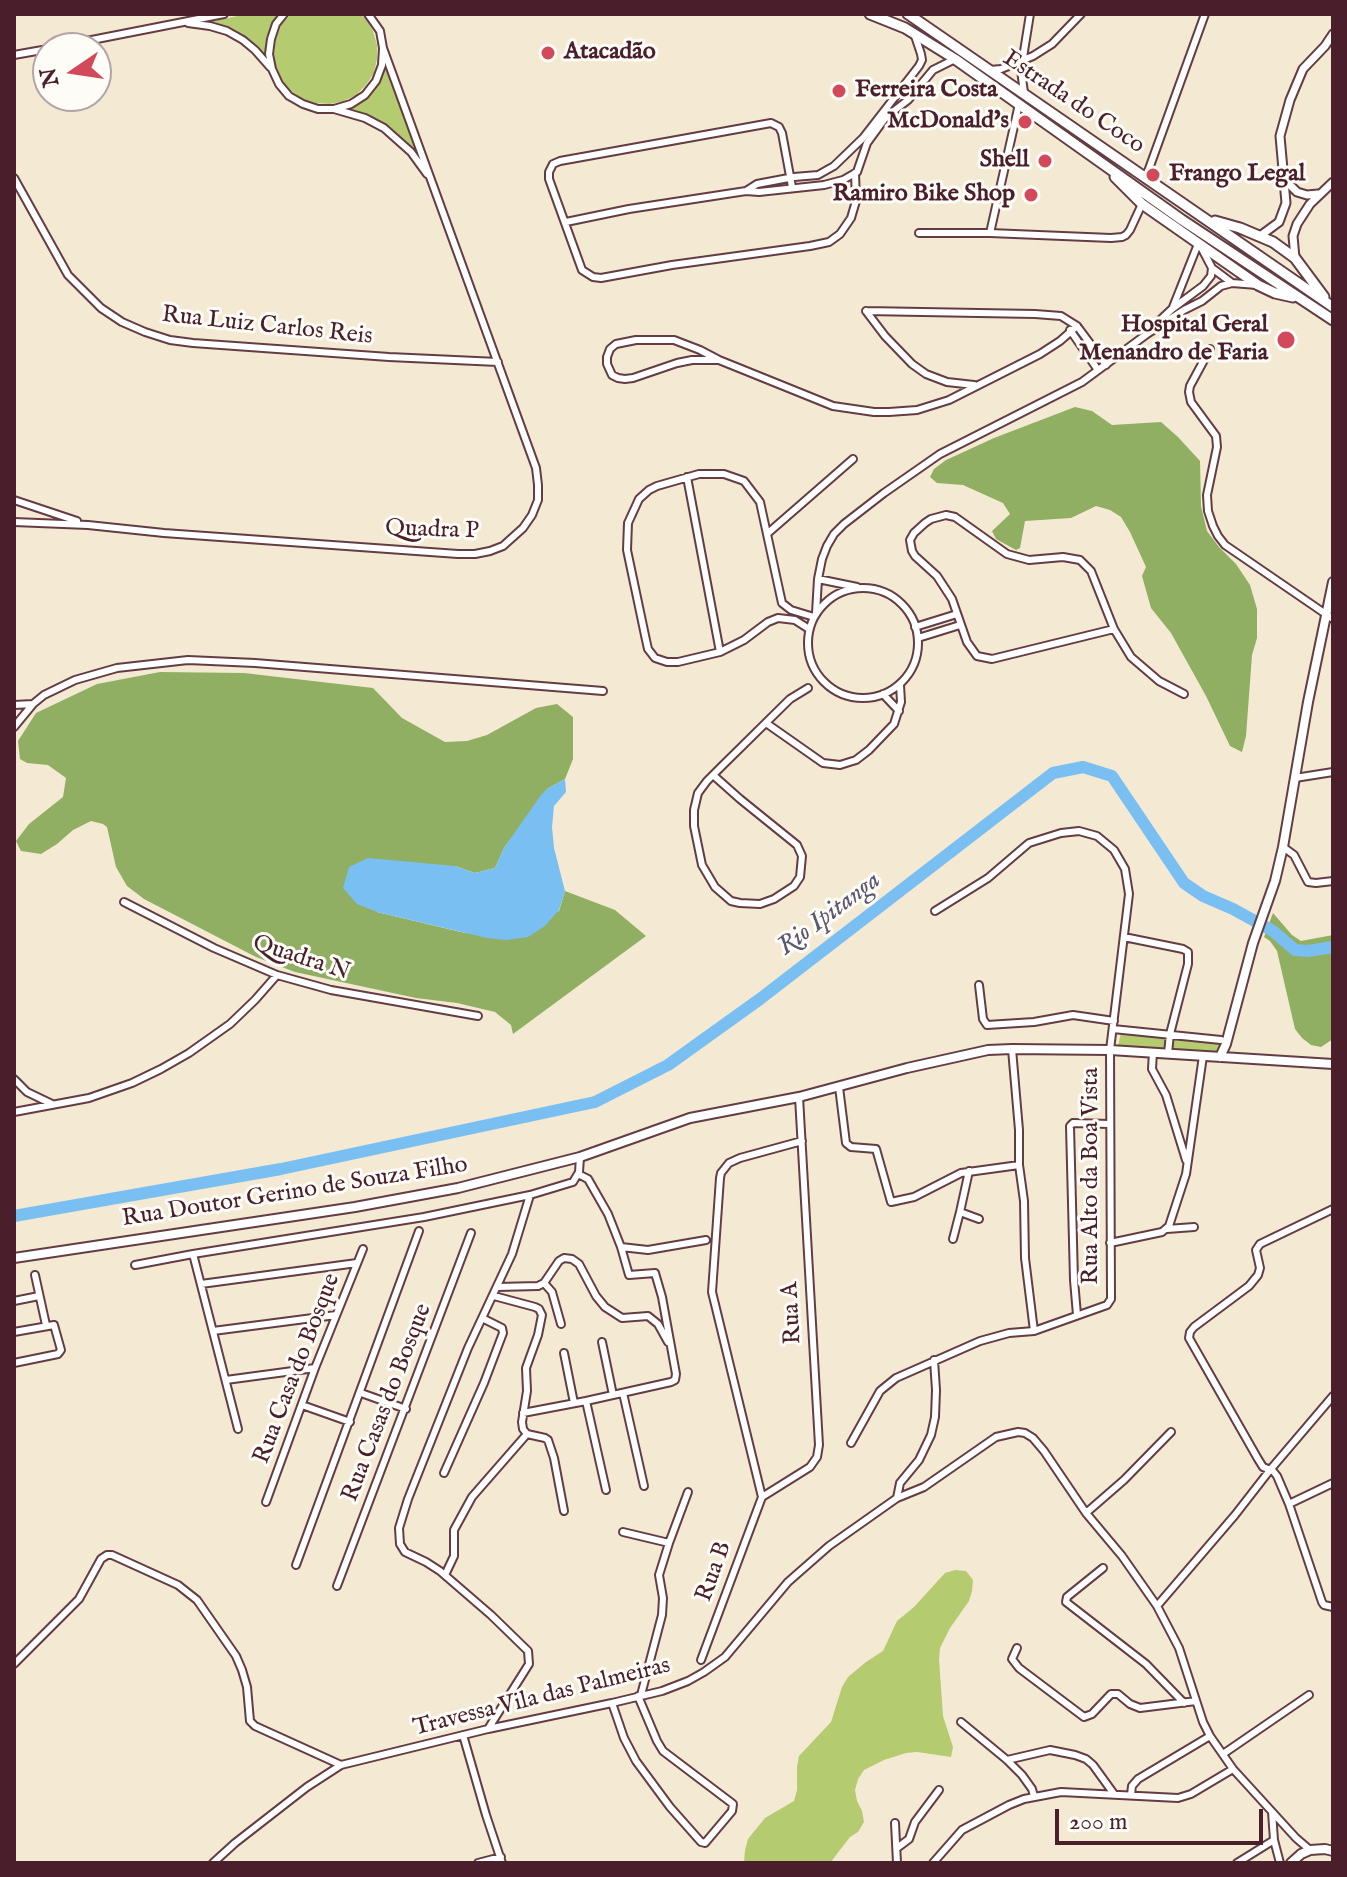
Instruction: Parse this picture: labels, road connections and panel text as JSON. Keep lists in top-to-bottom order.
{
  "streets": {
    "highway": ["Estrada do Coco"],
    "main road": ["Rua Doutor Gerino de Souza Filho"],
    "street": [
      "Rua Luiz Carlos Reis",
      "Quadra P",
      "Quadra N",
      "Rua Alto da Boa Vista",
      "Rua A",
      "Rua Casa do Bosque",
      "Rua Casas do Bosque",
      "Rua B",
      "Travessa Vila das Palmeiras"
    ]
  },
  "crossings": [
    ["Rua Luiz Carlos Reis", "Quadra P"],
    ["Rua Alto da Boa Vista", "Rua Doutor Gerino de Souza Filho"],
    ["Rua Doutor Gerino de Souza Filho", "Rua A"],
    ["Rua Doutor Gerino de Souza Filho", "Rua Casa do Bosque"],
    ["Rua A", "Rua B"]
  ],
  "water": ["Rio Ipitanga"],
  "places": [
    "Atacadão",
    "Ferreira Costa",
    "McDonald's",
    "Shell",
    "Frango Legal",
    "Ramiro Bike Shop",
    "Hospital Geral Menandro de Faria"
  ],
  "scale_bar": "200 m",
  "north": "left"
}
